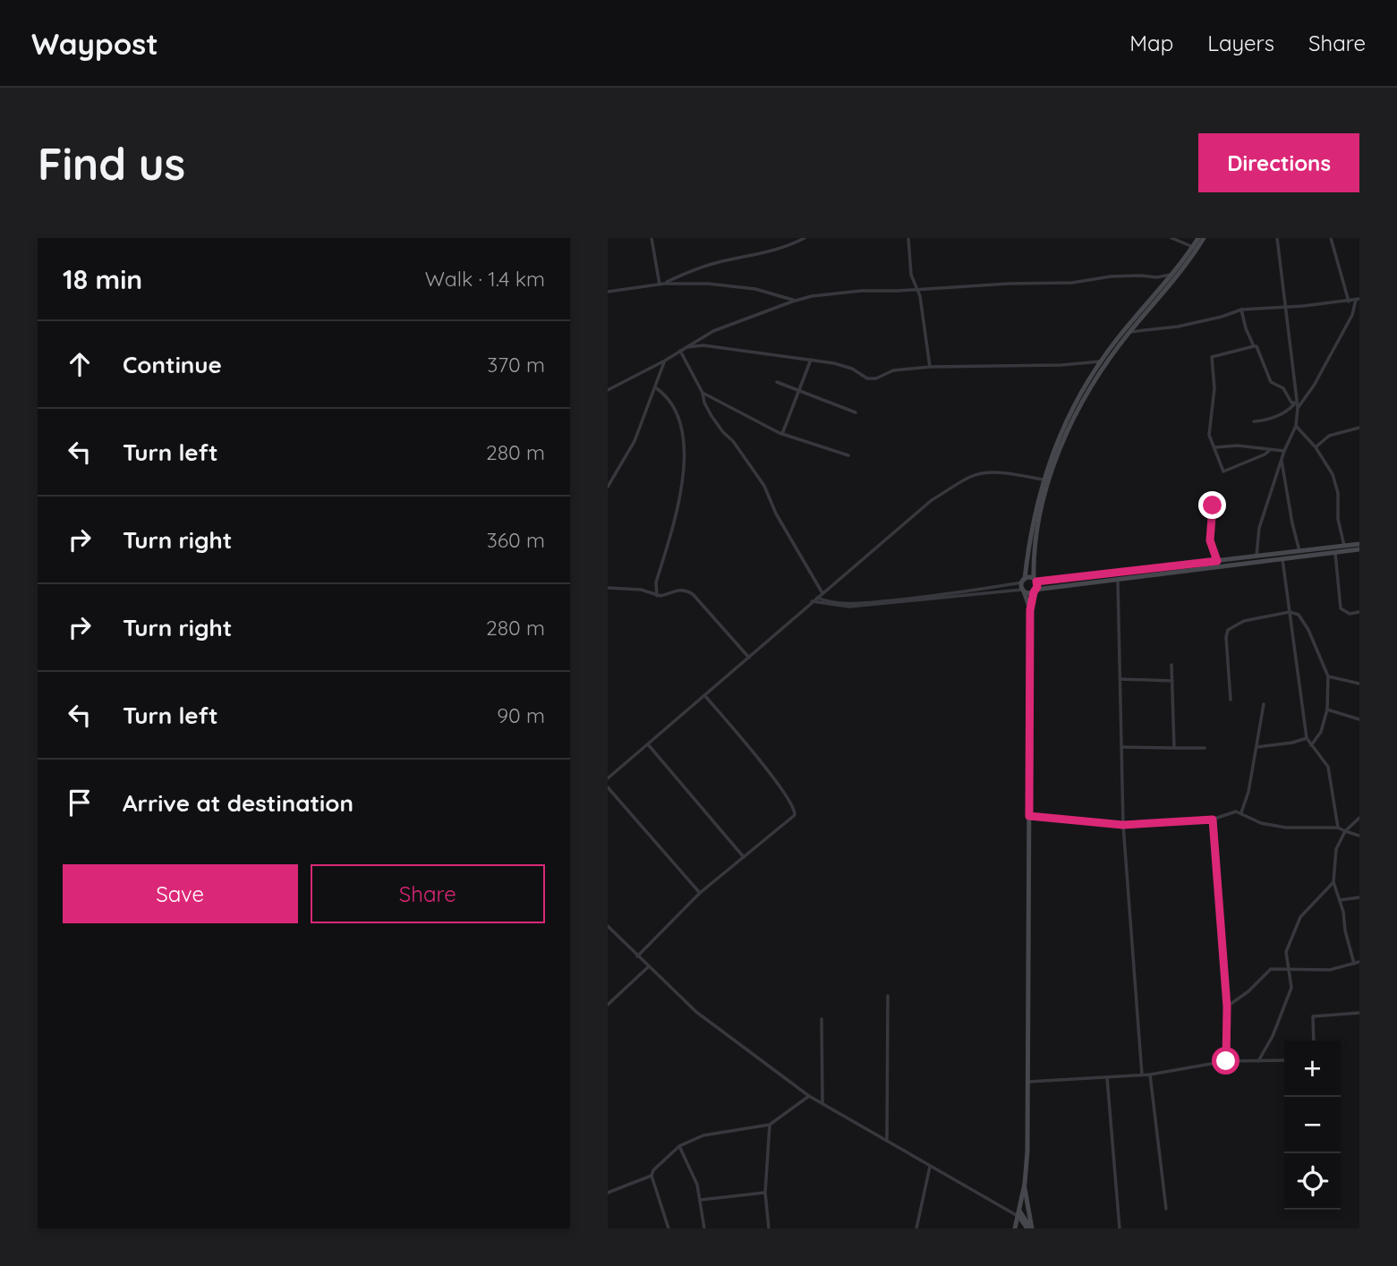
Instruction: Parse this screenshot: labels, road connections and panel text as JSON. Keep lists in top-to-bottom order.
{
  "page": {
    "header": "Waypost",
    "nav": ["Map", "Layers", "Share"],
    "buttons": [
      "Directions",
      ["Save", "Share"]
    ],
    "title": "Find us",
    "heading": ["18 min", "Walk · 1.4 km"],
    "list": [
      ["Continue", "370 m"],
      ["Turn left", "280 m"],
      ["Turn right", "360 m"],
      ["Turn right", "280 m"],
      ["Turn left", "90 m"],
      "Arrive at destination"
    ],
    "map_buttons": ["+", "−"]
  }
}
